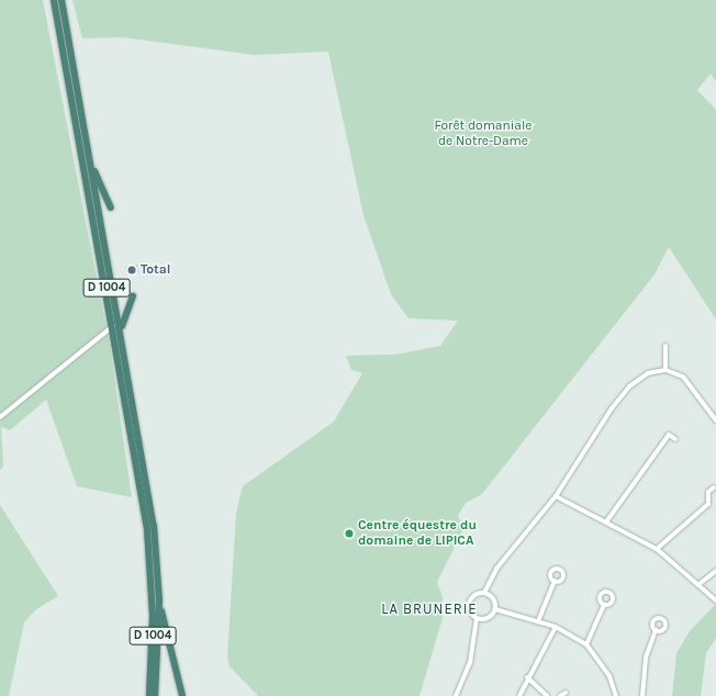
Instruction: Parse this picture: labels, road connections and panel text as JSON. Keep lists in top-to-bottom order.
{
  "streets": {
    "highway": ["D 1004"]
  },
  "districts": ["LA BRUNERIE"],
  "parks": ["Forêt domaniale de Notre-Dame"],
  "places": ["Total", "Centre équestre du domaine de LIPICA"]
}
